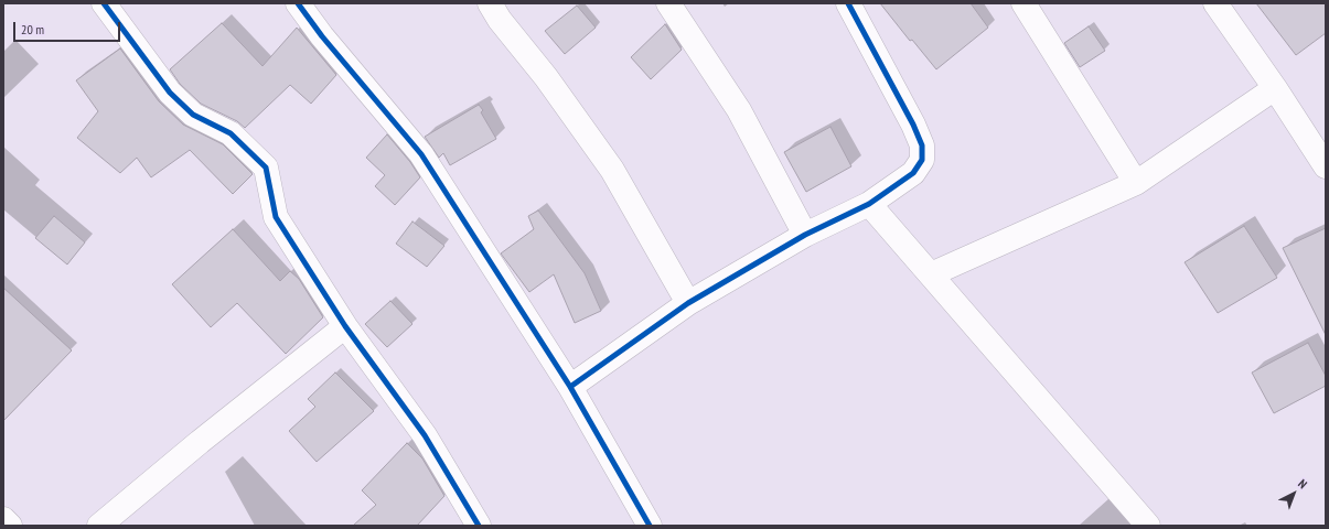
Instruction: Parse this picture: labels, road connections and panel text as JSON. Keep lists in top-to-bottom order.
{
  "scale_bar": "20 m",
  "north": "top right"
}
